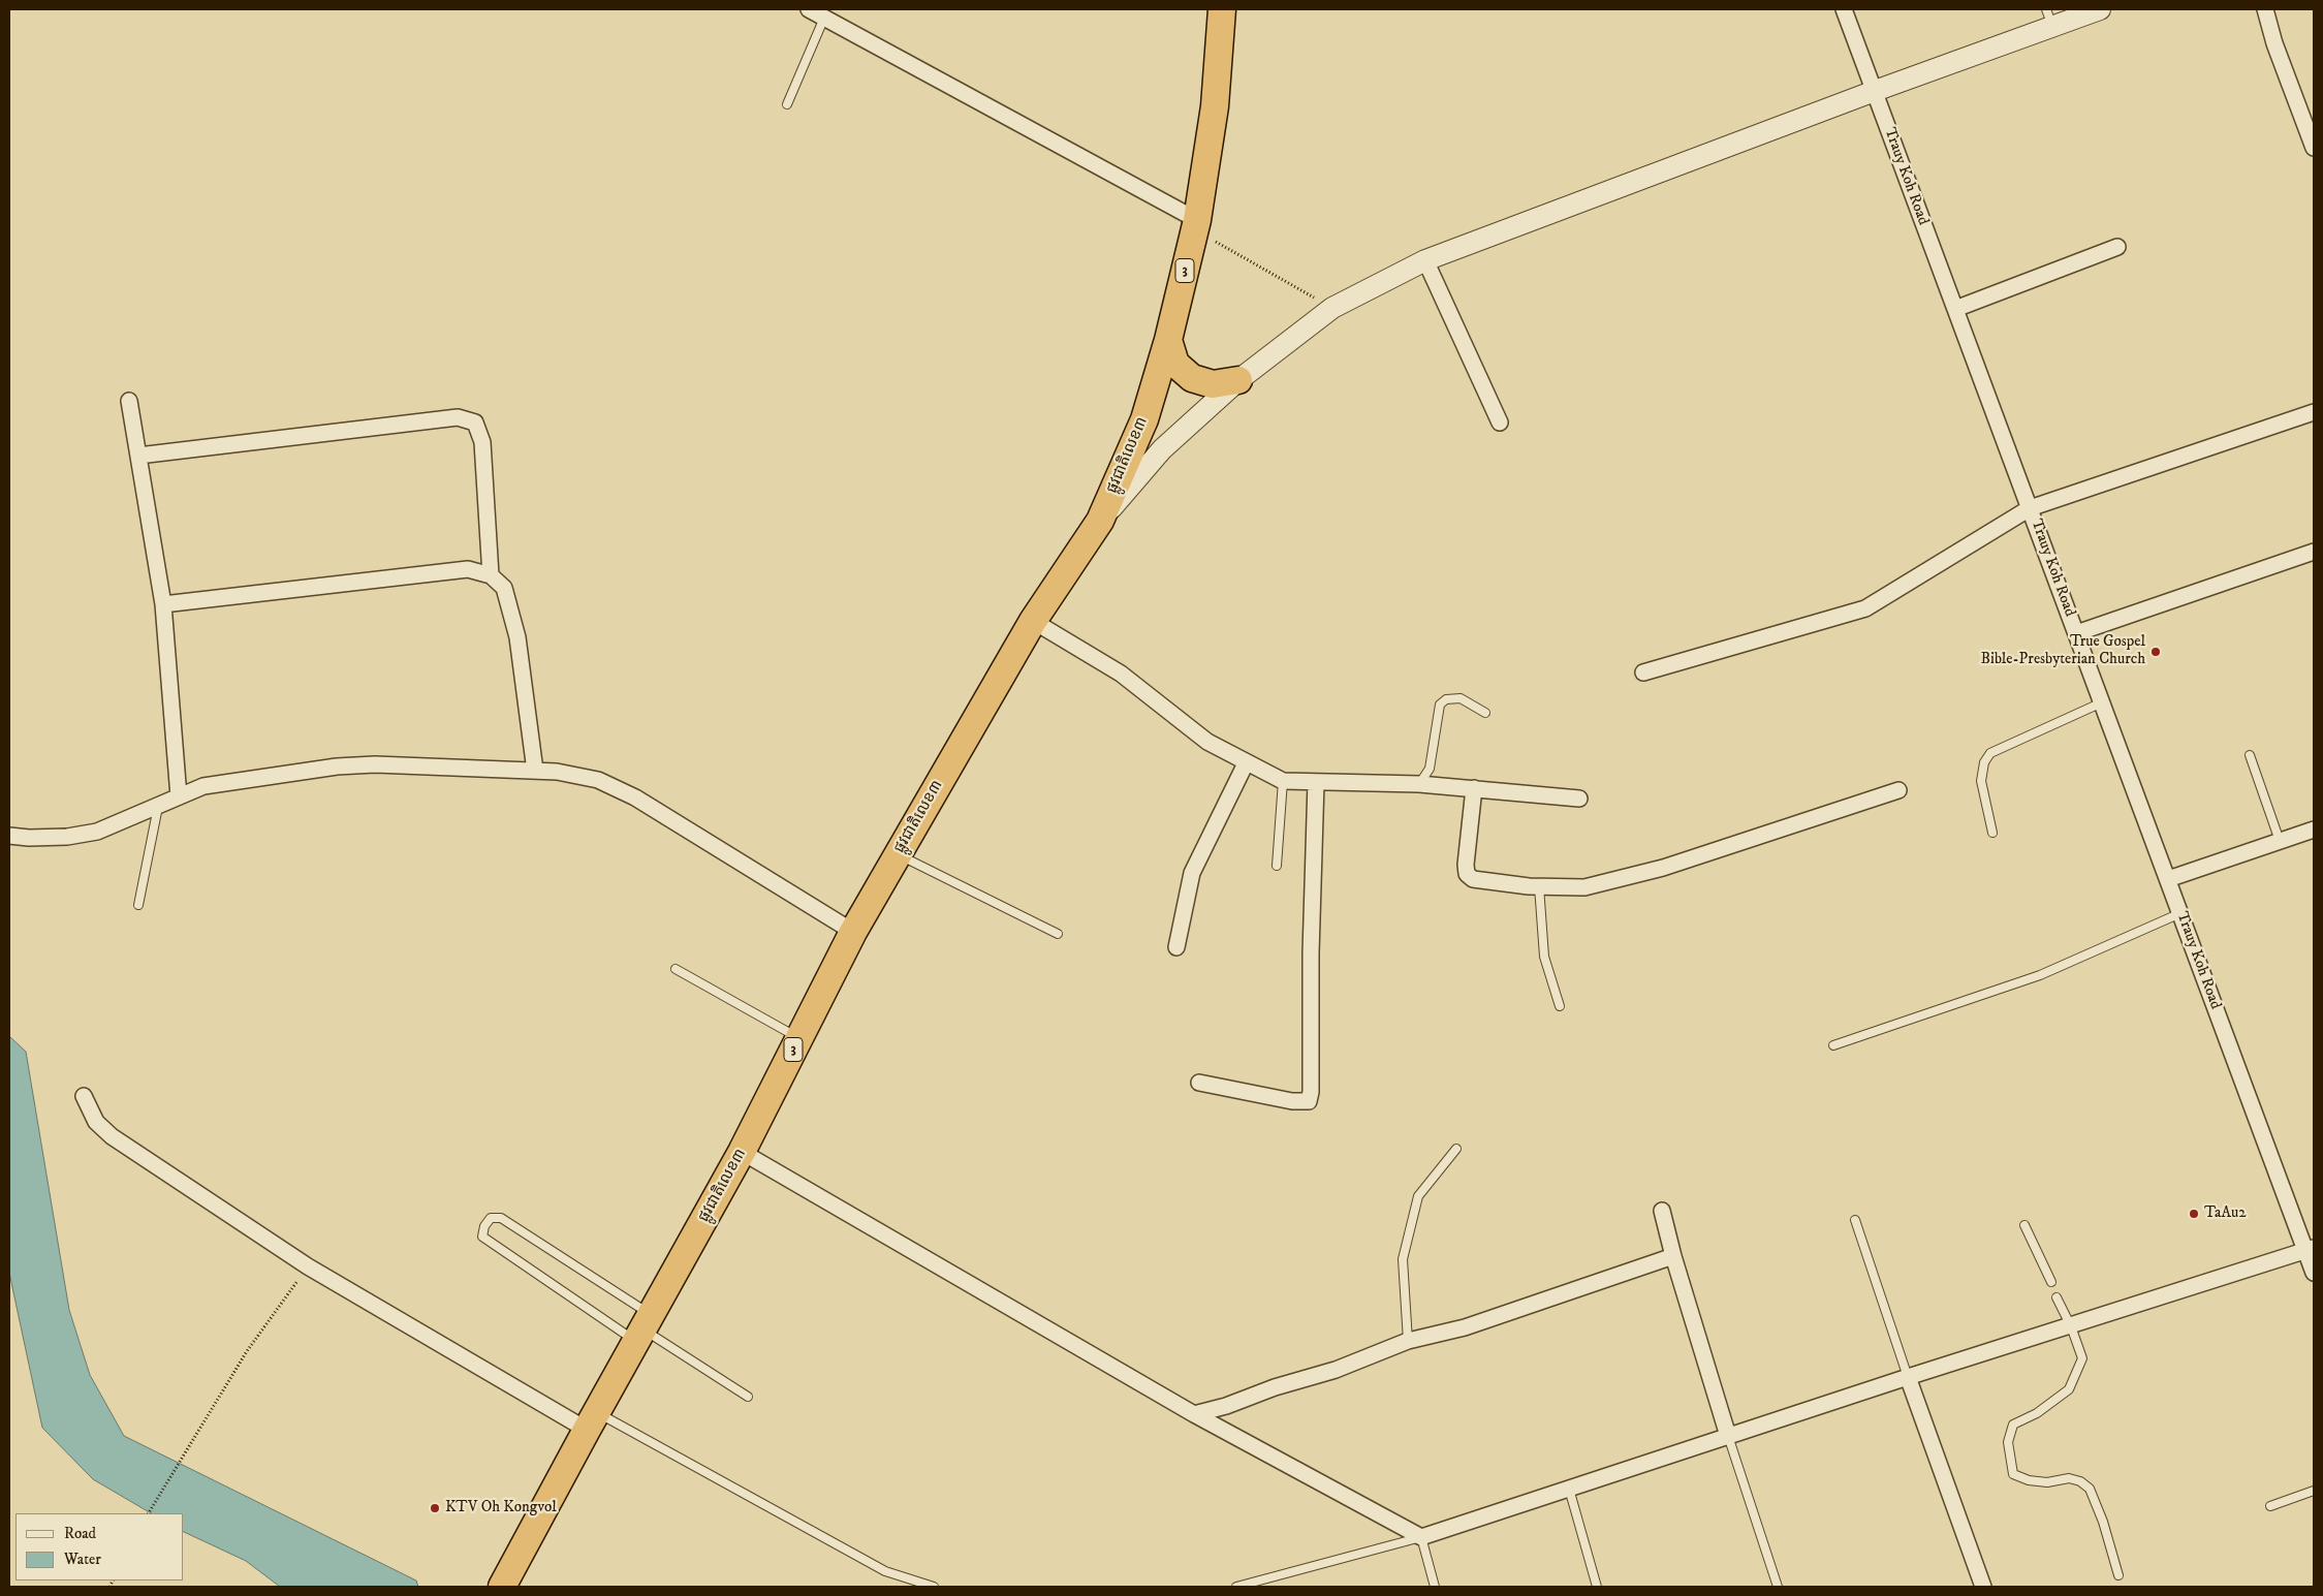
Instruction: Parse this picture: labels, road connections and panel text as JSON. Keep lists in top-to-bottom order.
{
  "streets": {
    "highway": ["3", "ផ្លូវជាតិលេខ៣"],
    "street": ["Trauy Koh Road"]
  },
  "places": ["True Gospel Bible-Presbyterian Church", "TaAu2", "KTV Oh Kongvol"],
  "legend": ["Road", "Water"]
}
